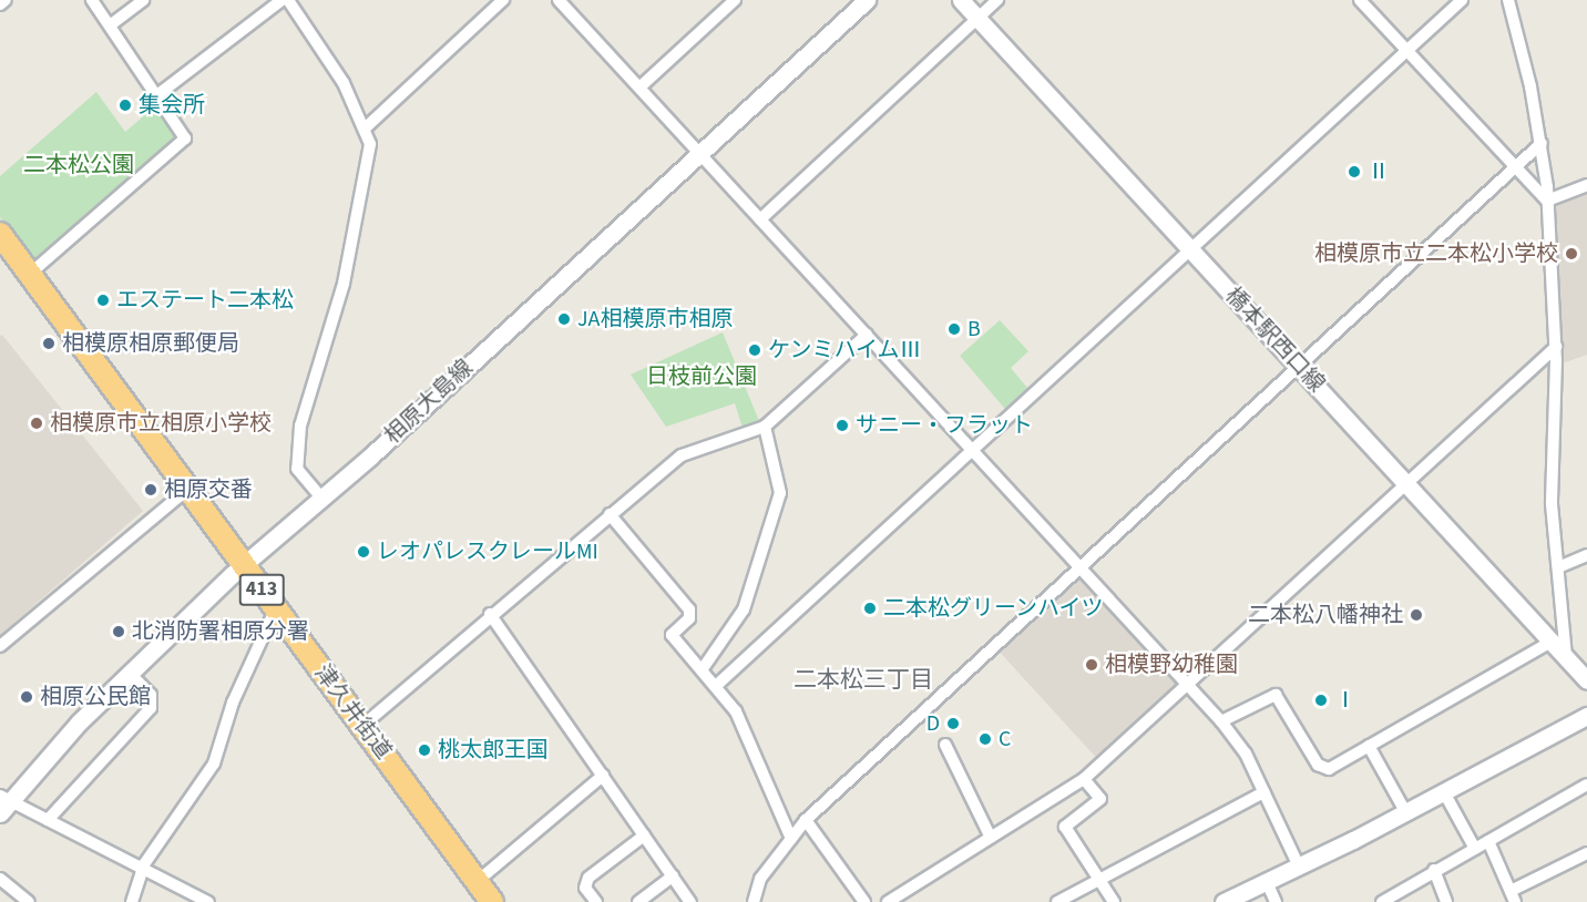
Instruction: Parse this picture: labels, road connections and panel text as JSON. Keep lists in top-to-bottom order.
{
  "streets": {
    "highway": ["413", "津久井街道"],
    "street": ["橋本駅西口線", "相原大島線"]
  },
  "crossings": [
    ["相原大島線", "津久井街道"]
  ],
  "districts": ["二本松三丁目"],
  "parks": ["二本松公園", "日枝前公園"],
  "places": [
    "集会所",
    "Ⅱ",
    "相模原市立二本松小学校",
    "エステート二本松",
    "JA相模原市相原",
    "B",
    "相模原相原郵便局",
    "ケンミハイムⅢ",
    "相模原市立相原小学校",
    "サニー・フラット",
    "相原交番",
    "レオパレスクレールMI",
    "二本松グリーンハイツ",
    "二本松八幡神社",
    "北消防署相原分署",
    "相模野幼稚園",
    "相原公民館",
    "Ⅰ",
    "D",
    "C",
    "桃太郎王国"
  ]
}
